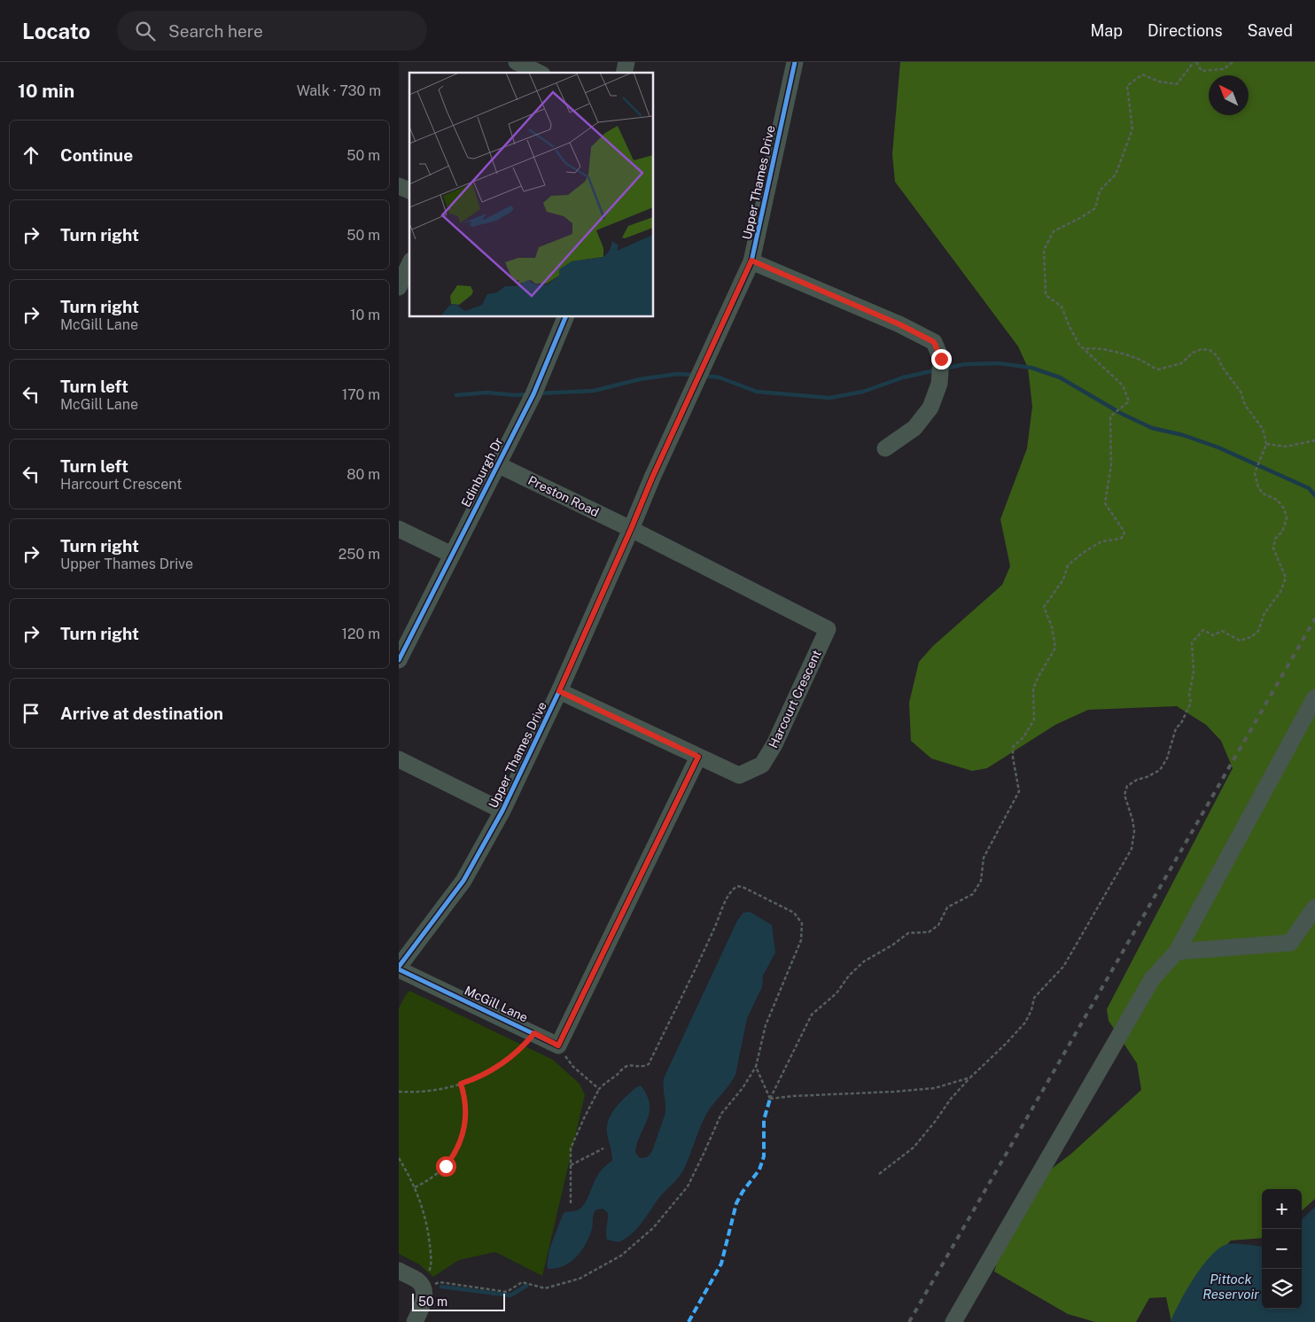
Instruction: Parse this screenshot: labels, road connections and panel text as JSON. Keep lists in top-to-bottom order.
{
  "streets": {
    "street": [
      "Upper Thames Drive",
      "Edinburgh Dr",
      "Preston Road",
      "Harcourt Crescent",
      "McGill Lane"
    ]
  },
  "crossings": [
    ["Upper Thames Drive", "Preston Road"],
    ["Upper Thames Drive", "Harcourt Crescent"],
    ["Upper Thames Drive", "McGill Lane"],
    ["Edinburgh Dr", "Preston Road"],
    ["Preston Road", "Harcourt Crescent"]
  ],
  "water": ["Pittock Reservoir"],
  "scale_bar": "50 m",
  "north": "top left",
  "page": {
    "header": "Locato",
    "search": "Search here",
    "nav": ["Map", "Directions", "Saved"],
    "heading": ["10 min", "Walk · 730 m"],
    "list": [
      ["Continue", "50 m"],
      ["Turn right", "50 m"],
      ["Turn right", "McGill Lane", "10 m"],
      ["Turn left", "McGill Lane", "170 m"],
      ["Turn left", "Harcourt Crescent", "80 m"],
      ["Turn right", "Upper Thames Drive", "250 m"],
      ["Turn right", "120 m"],
      "Arrive at destination"
    ],
    "map_buttons": ["+", "−"],
    "scale": "50 m"
  }
}
